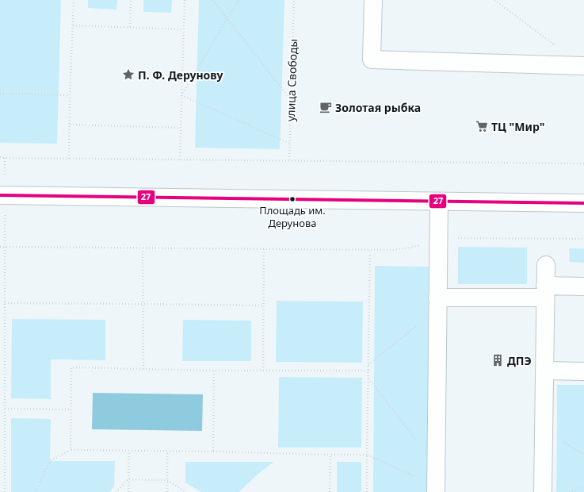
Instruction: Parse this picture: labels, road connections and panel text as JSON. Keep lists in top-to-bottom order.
{
  "streets": {
    "path": ["улица Свободы"]
  },
  "places": {
    "place": ["П. Ф. Дерунову"],
    "cafe": ["Золотая рыбка"],
    "supermarket": ["ТЦ \"Мир\""],
    "other": ["Площадь им. Дерунова"],
    "building": ["ДПЭ"]
  },
  "lines": ["transit line 27"]
}
